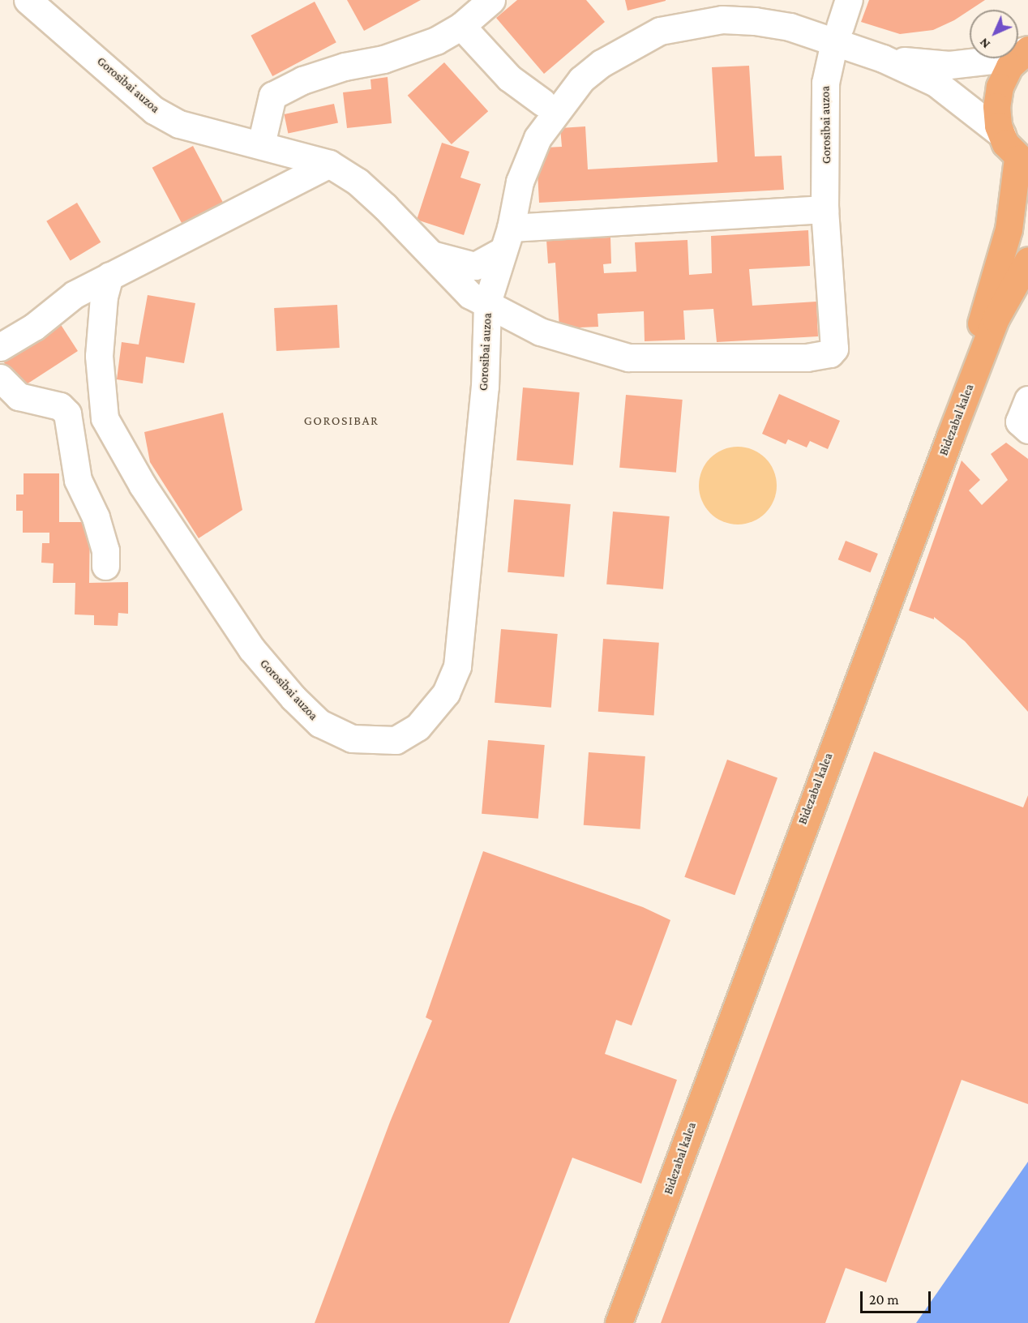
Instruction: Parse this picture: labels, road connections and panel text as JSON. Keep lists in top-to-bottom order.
{
  "streets": {
    "highway": ["Bidezabal kalea"],
    "street": ["Gorosibai auzoa"]
  },
  "districts": ["GOROSIBAR"],
  "scale_bar": "20 m",
  "north": "bottom left"
}
